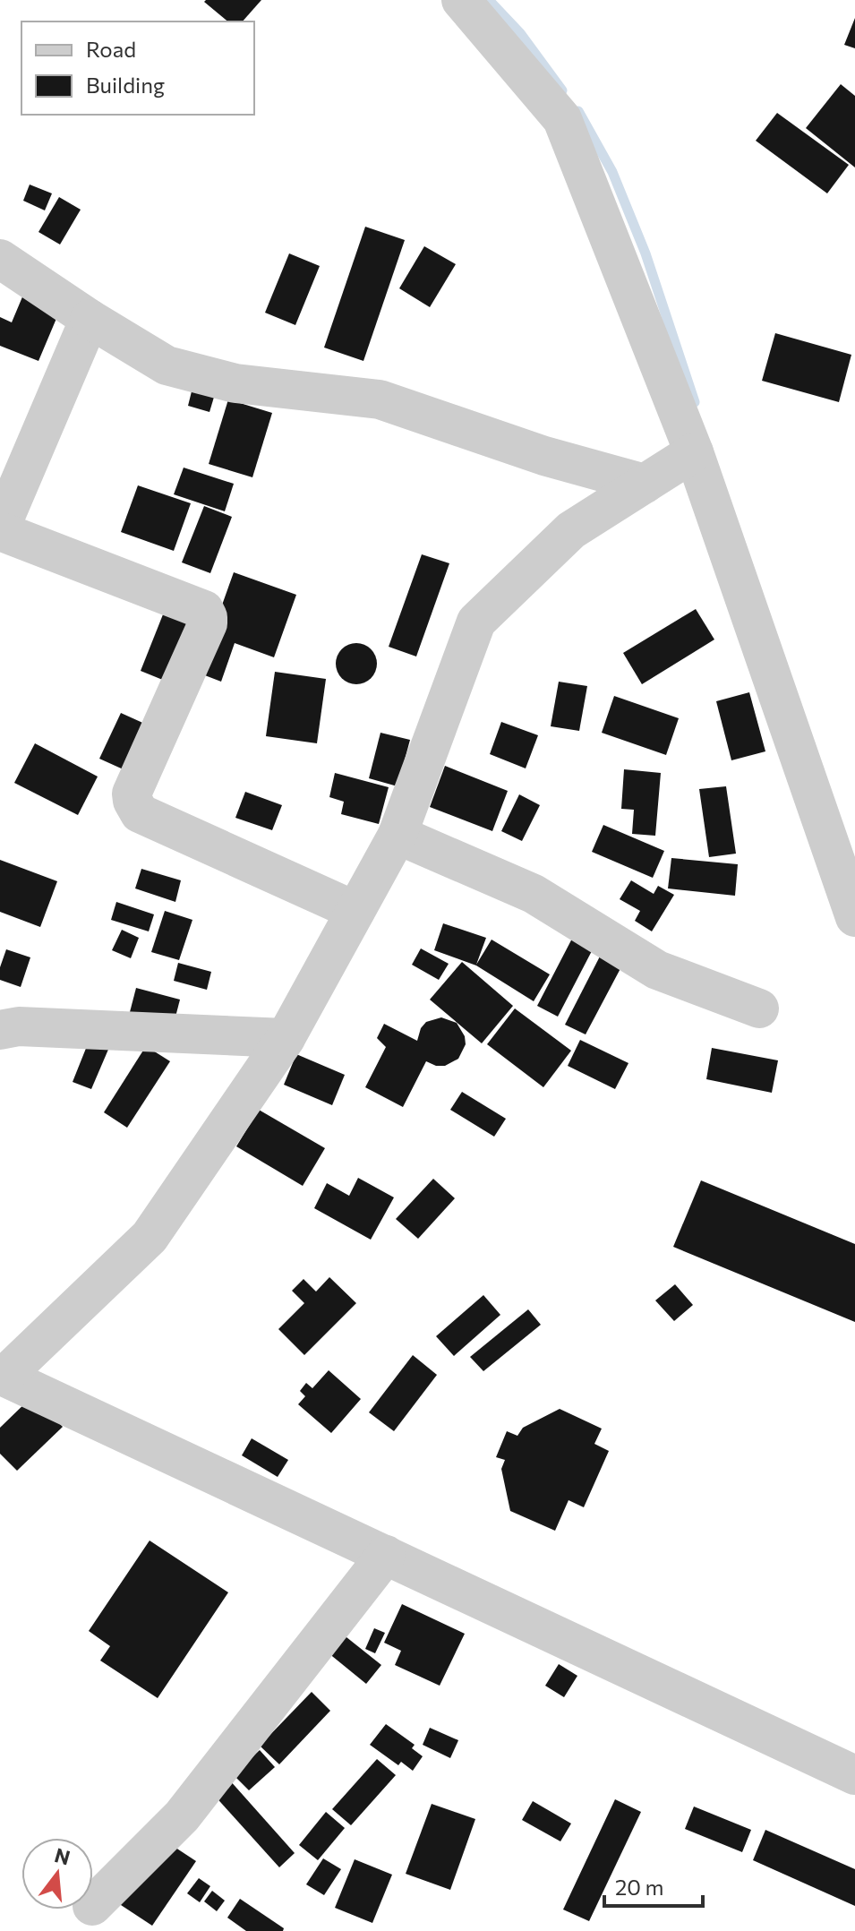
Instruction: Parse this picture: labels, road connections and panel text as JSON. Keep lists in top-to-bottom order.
{
  "legend": ["Road", "Building"],
  "scale_bar": "20 m",
  "north": "top"
}
